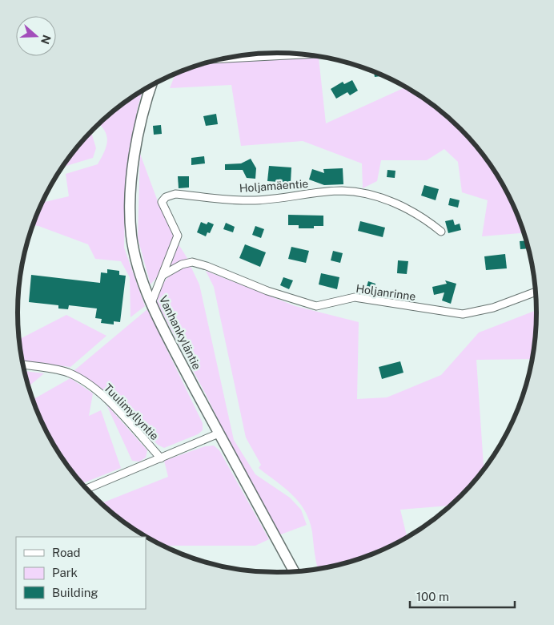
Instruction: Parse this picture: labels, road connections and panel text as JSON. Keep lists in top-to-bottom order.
{
  "streets": {
    "street": [
      "Holjamäentie",
      "Holjanrinne",
      "Vanhankyläntie",
      "Tuulimyllyntie"
    ]
  },
  "crossings": [
    ["Holjamäentie", "Holjanrinne"],
    ["Holjamäentie", "Vanhankyläntie"]
  ],
  "legend": ["Road", "Park", "Building"],
  "scale_bar": "100 m",
  "north": "right"
}
